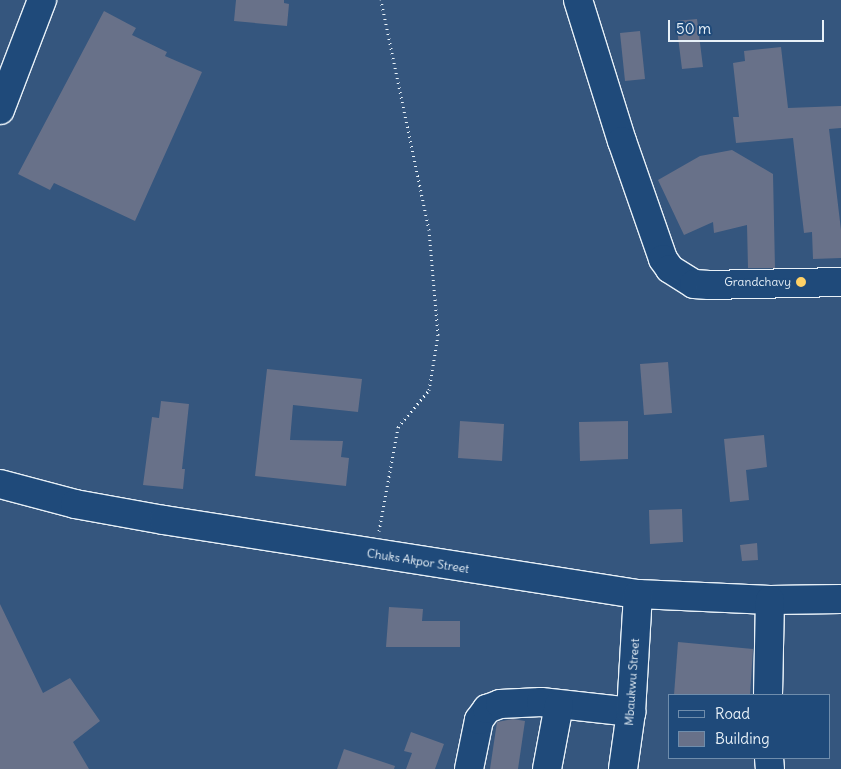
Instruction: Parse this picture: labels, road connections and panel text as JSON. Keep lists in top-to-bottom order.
{
  "streets": {
    "street": ["Chuks Akpor Street", "Mbaukwu Street"]
  },
  "crossings": [
    ["Chuks Akpor Street", "Mbaukwu Street"]
  ],
  "places": ["Grandchavy"],
  "legend": ["Road", "Building"],
  "scale_bar": "50 m"
}
